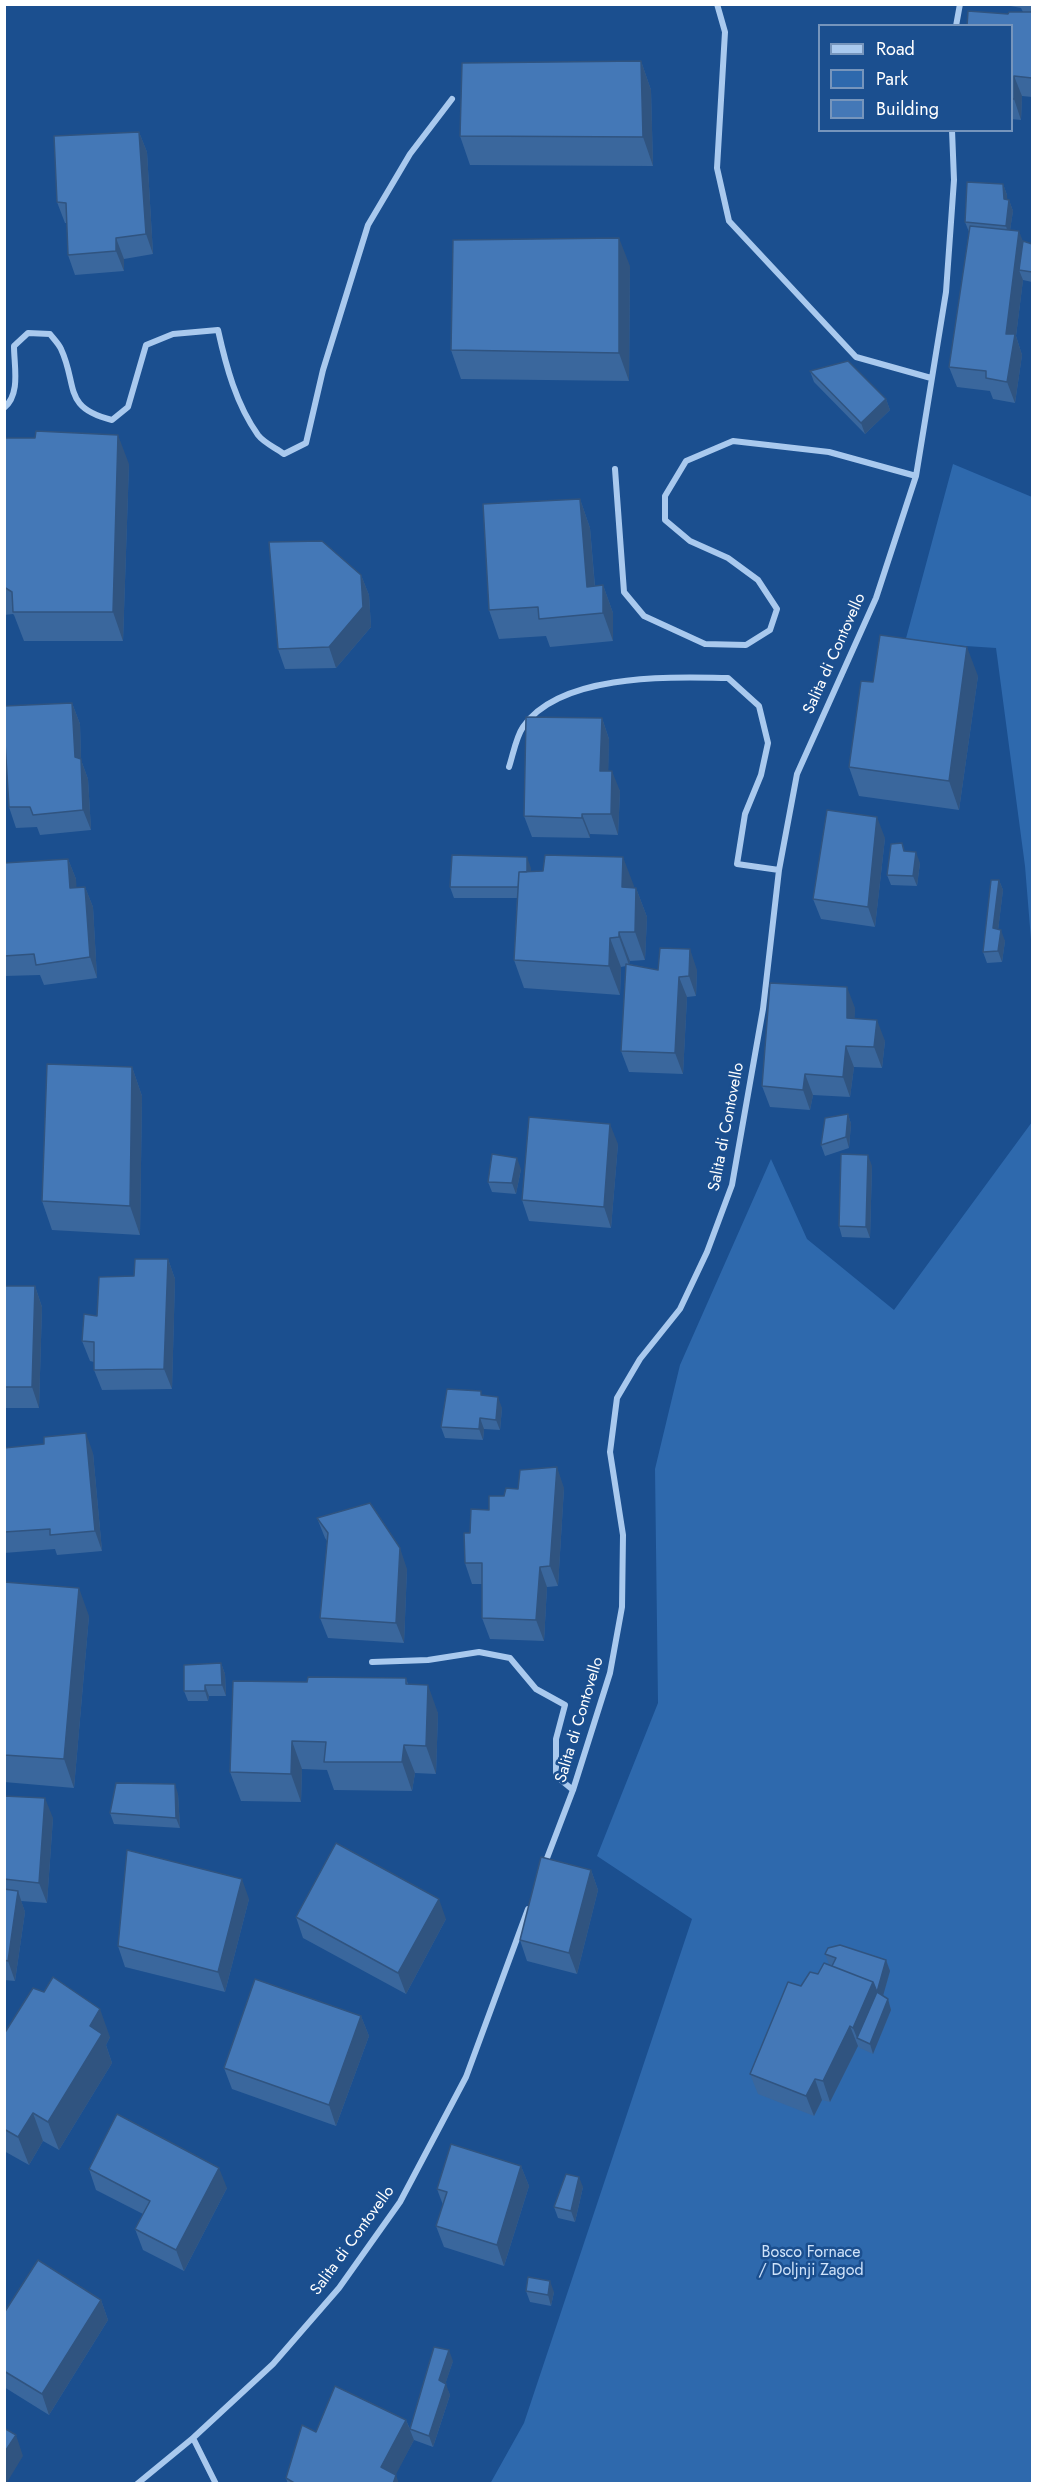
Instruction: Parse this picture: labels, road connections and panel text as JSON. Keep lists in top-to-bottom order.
{
  "streets": {
    "street": ["Salita di Contovello"]
  },
  "parks": ["Bosco Fornace / Doljnji Zagod"],
  "legend": ["Road", "Park", "Building"]
}
